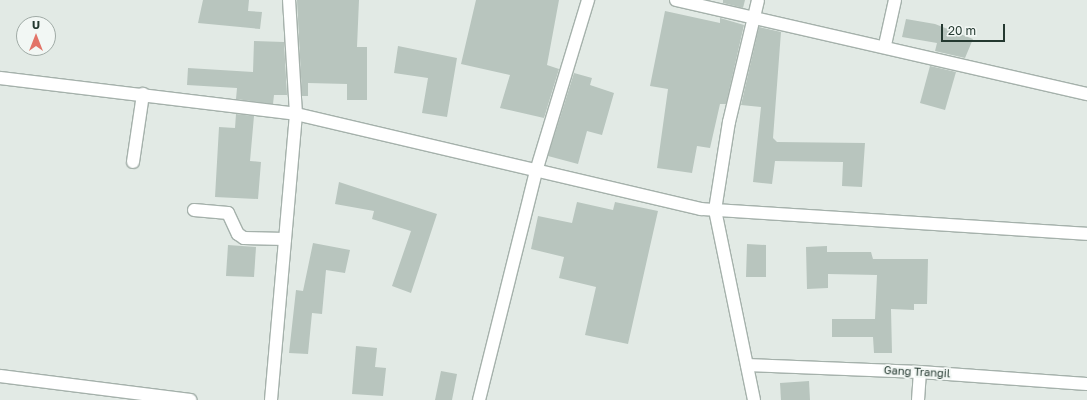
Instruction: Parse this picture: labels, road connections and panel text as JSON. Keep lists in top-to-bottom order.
{
  "streets": {
    "street": ["Gang Trangil"]
  },
  "scale_bar": "20 m",
  "north": "top"
}
